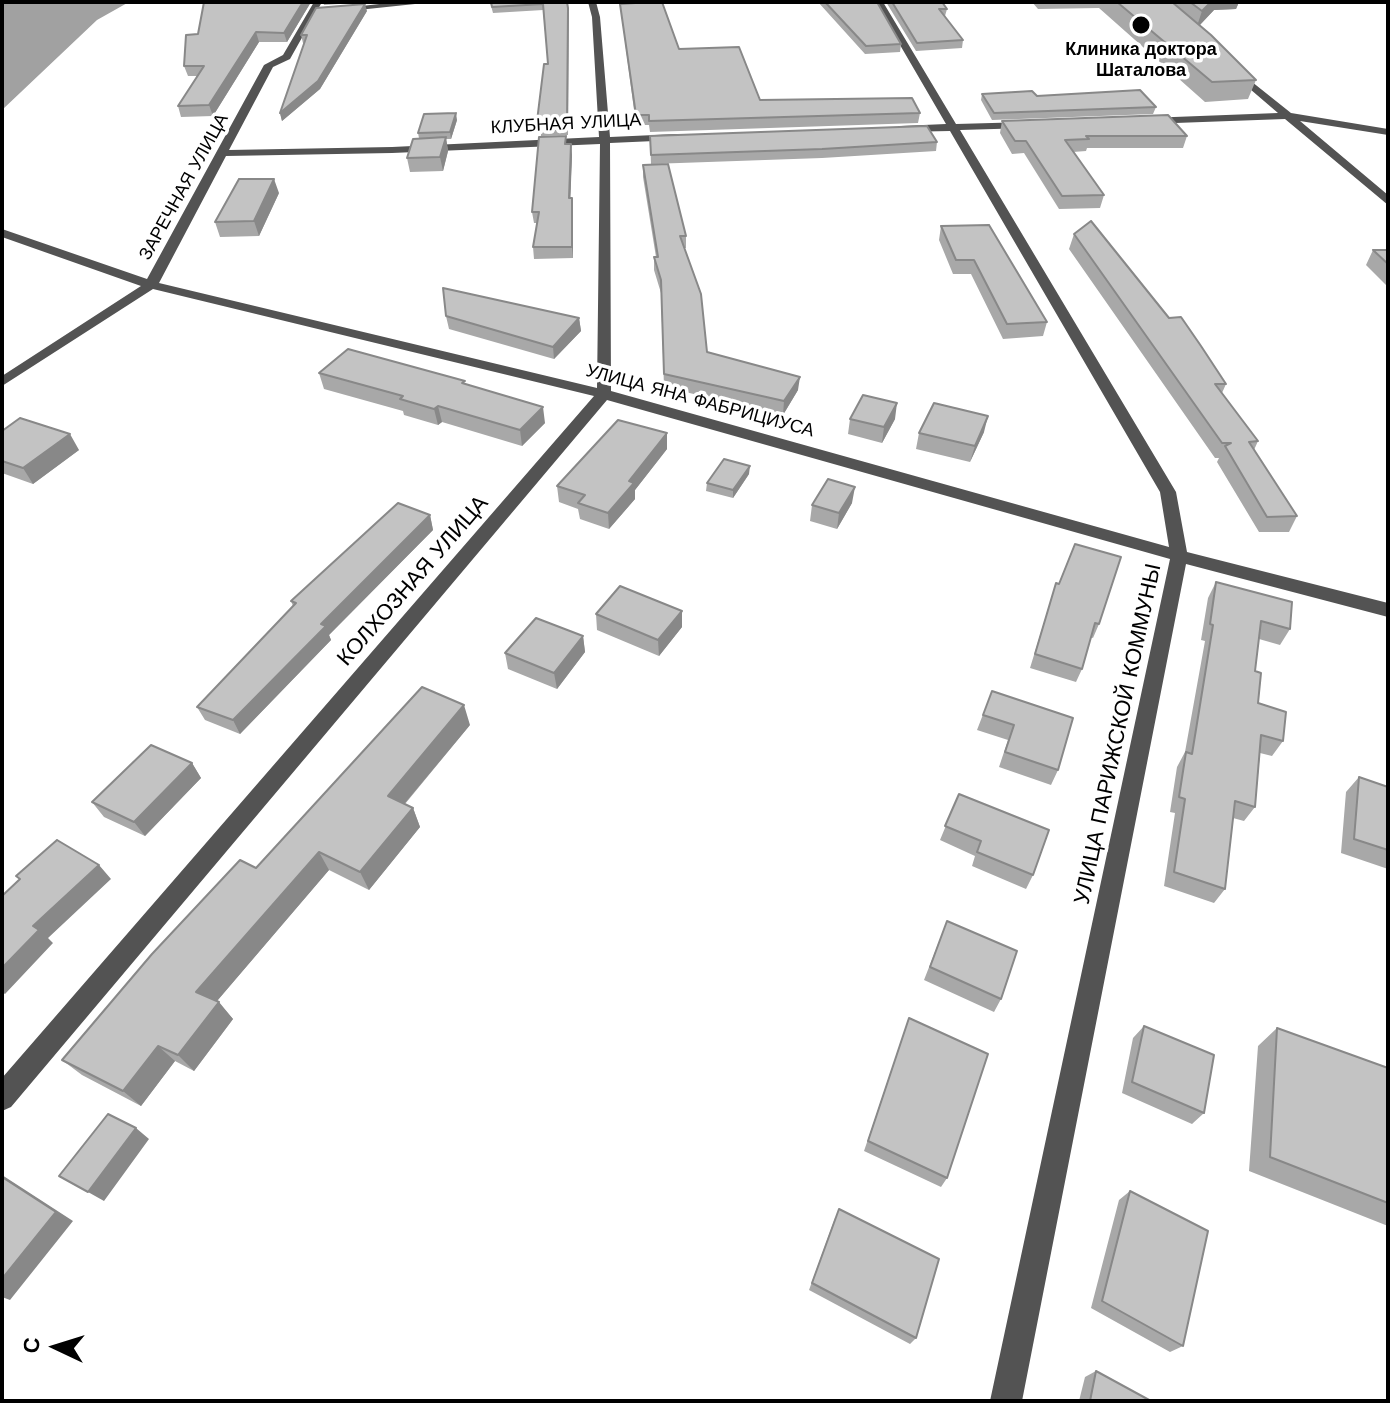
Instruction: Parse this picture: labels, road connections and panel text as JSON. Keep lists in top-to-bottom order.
{
  "streets": {
    "street": [
      "КЛУБНАЯ УЛИЦА",
      "ЗАРЕЧНАЯ УЛИЦА",
      "УЛИЦА ЯНА ФАБРИЦИУСА",
      "КОЛХОЗНАЯ УЛИЦА",
      "УЛИЦА ПАРИЖСКОЙ КОММУНЫ"
    ]
  },
  "crossings": [
    ["КЛУБНАЯ УЛИЦА", "ЗАРЕЧНАЯ УЛИЦА"],
    ["ЗАРЕЧНАЯ УЛИЦА", "УЛИЦА ЯНА ФАБРИЦИУСА"],
    ["УЛИЦА ЯНА ФАБРИЦИУСА", "КОЛХОЗНАЯ УЛИЦА"],
    ["УЛИЦА ЯНА ФАБРИЦИУСА", "УЛИЦА ПАРИЖСКОЙ КОММУНЫ"]
  ],
  "places": ["Клиника доктора Шаталова"],
  "north": "left"
}
